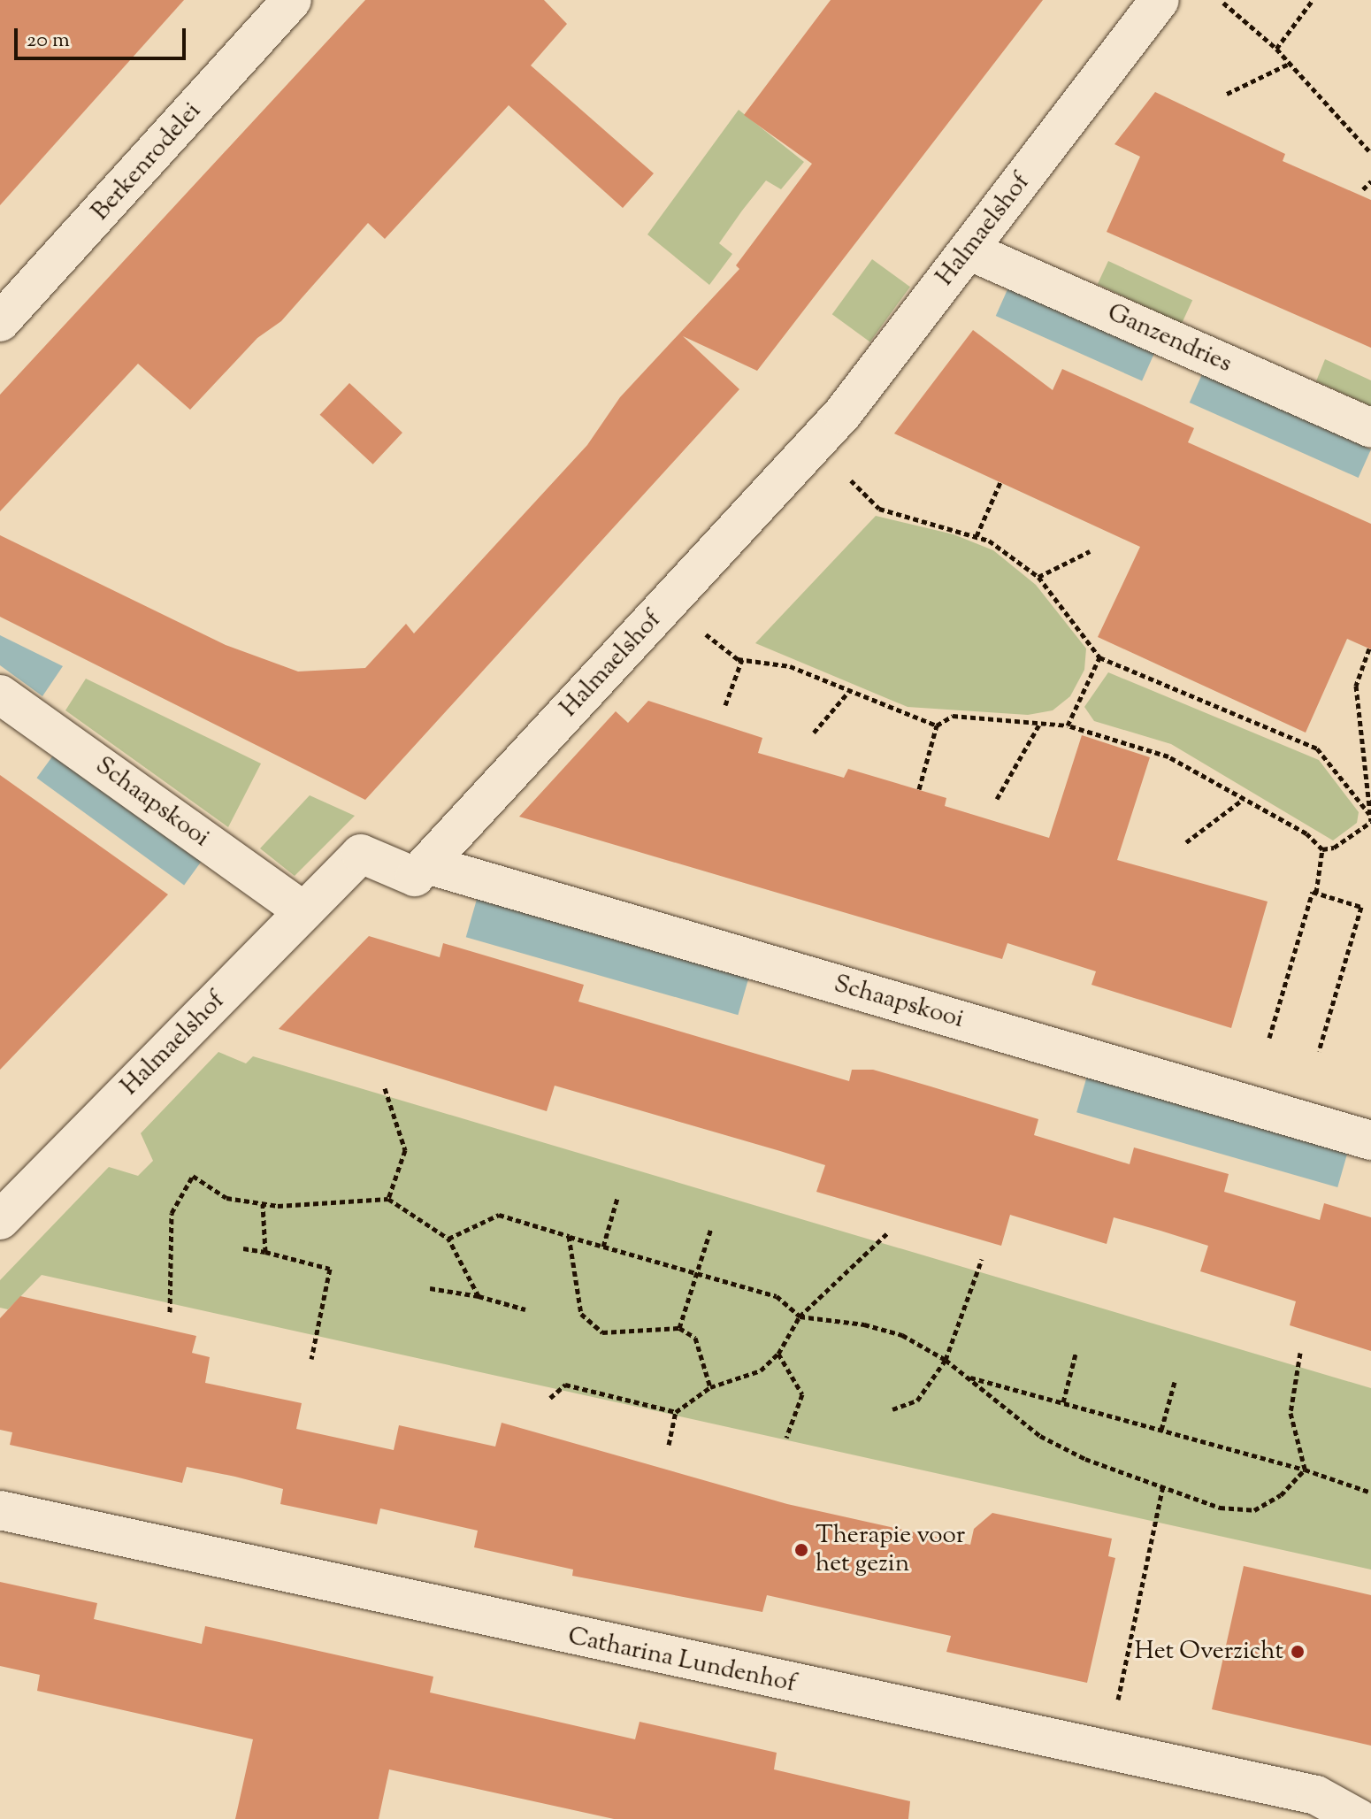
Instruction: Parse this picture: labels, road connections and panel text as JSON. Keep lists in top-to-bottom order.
{
  "streets": {
    "street": [
      "Berkenrodelei",
      "Halmaelshof",
      "Ganzendries",
      "Schaapskooi",
      "Catharina Lundenhof"
    ]
  },
  "crossings": [
    ["Halmaelshof", "Ganzendries"],
    ["Halmaelshof", "Schaapskooi"]
  ],
  "places": ["Therapie voor het gezin", "Het Overzicht"],
  "scale_bar": "20 m"
}
